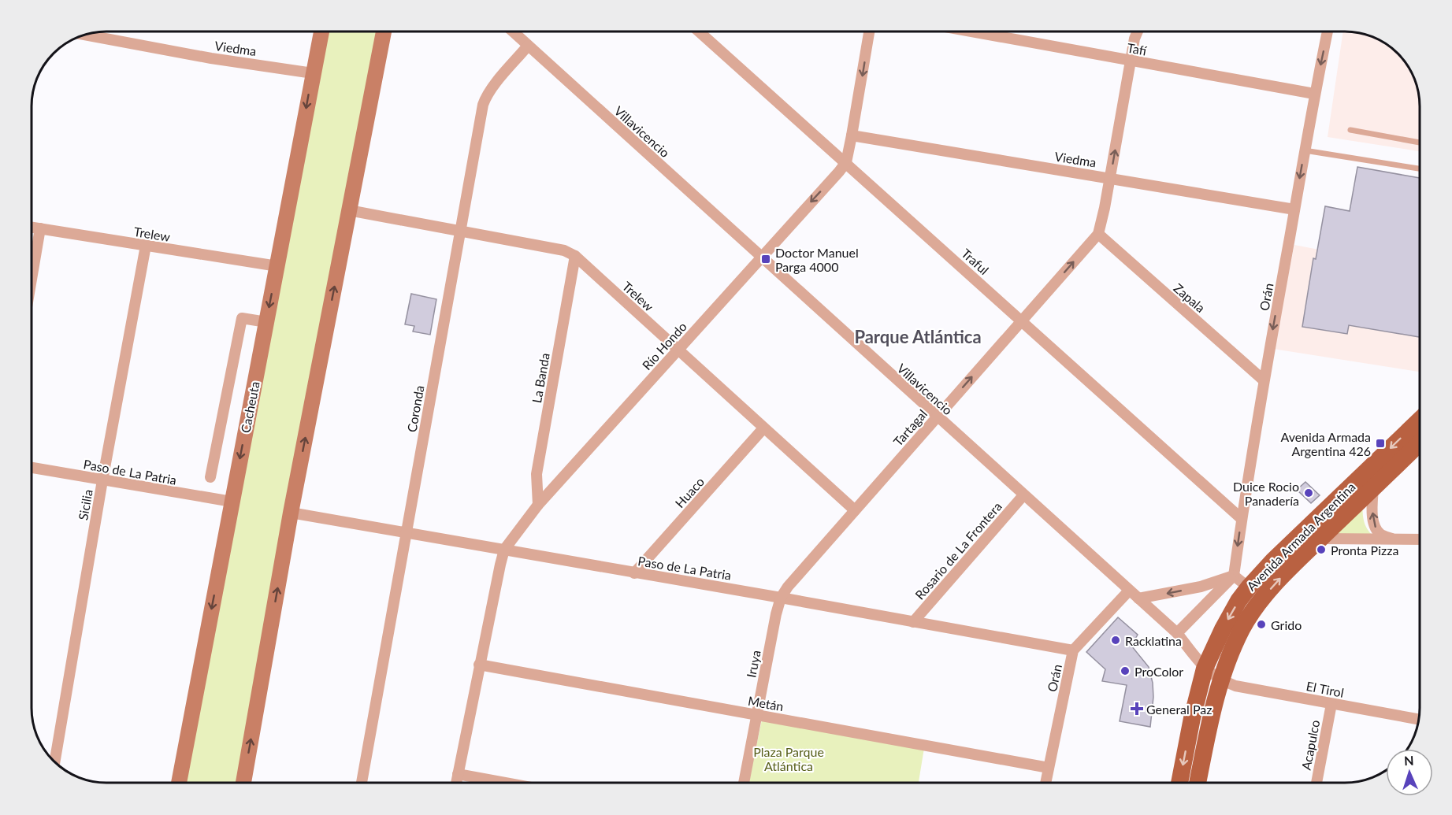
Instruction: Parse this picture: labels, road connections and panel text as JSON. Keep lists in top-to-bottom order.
{
  "streets": {
    "main road": ["Avenida Armada Argentina"],
    "street": [
      "Viedma",
      "Tafí",
      "Villavicencio",
      "Trelew",
      "Traful",
      "Orán",
      "Zapala",
      "Río Hondo",
      "La Banda",
      "Cacheuta",
      "Coronda",
      "Tartagal",
      "Paso de La Patria",
      "Huaco",
      "Sicilia",
      "Rosario de La Frontera",
      "Iruya",
      "El Tirol",
      "Metán",
      "Acapulco"
    ]
  },
  "crossings": [
    ["Viedma", "Orán"],
    ["Viedma", "Cacheuta"],
    ["Tafí", "Orán"],
    ["Villavicencio", "Orán"],
    ["Villavicencio", "Río Hondo"],
    ["Villavicencio", "Coronda"],
    ["Villavicencio", "Tartagal"],
    ["Villavicencio", "Avenida Armada Argentina"],
    ["Villavicencio", "Rosario de La Frontera"],
    ["Villavicencio", "El Tirol"],
    ["Trelew", "Río Hondo"],
    ["Trelew", "La Banda"],
    ["Trelew", "Cacheuta"],
    ["Trelew", "Coronda"],
    ["Trelew", "Tartagal"],
    ["Trelew", "Huaco"],
    ["Trelew", "Sicilia"],
    ["Traful", "Orán"],
    ["Traful", "Río Hondo"],
    ["Traful", "Tartagal"],
    ["Orán", "Zapala"],
    ["Orán", "Paso de La Patria"],
    ["Orán", "Metán"],
    ["Zapala", "Tartagal"],
    ["Río Hondo", "La Banda"],
    ["Río Hondo", "Paso de La Patria"],
    ["Cacheuta", "Paso de La Patria"],
    ["Coronda", "Paso de La Patria"],
    ["Tartagal", "Paso de La Patria"],
    ["Tartagal", "Iruya"],
    ["Paso de La Patria", "Huaco"],
    ["Paso de La Patria", "Sicilia"],
    ["Paso de La Patria", "Rosario de La Frontera"],
    ["Paso de La Patria", "Iruya"],
    ["Avenida Armada Argentina", "El Tirol"],
    ["Iruya", "Metán"],
    ["El Tirol", "Acapulco"]
  ],
  "one_way": ["Orán", "Tartagal"],
  "districts": ["Parque Atlántica"],
  "parks": ["Plaza Parque Atlántica"],
  "places": {
    "transit": ["Doctor Manuel Parga 4000", "Avenida Armada Argentina 426"],
    "other": [
      "Duice Rocio Panadería",
      "Pronta Pizza",
      "Grido",
      "Racklatina",
      "ProColor"
    ],
    "health": ["General Paz"]
  },
  "north": "top"
}
